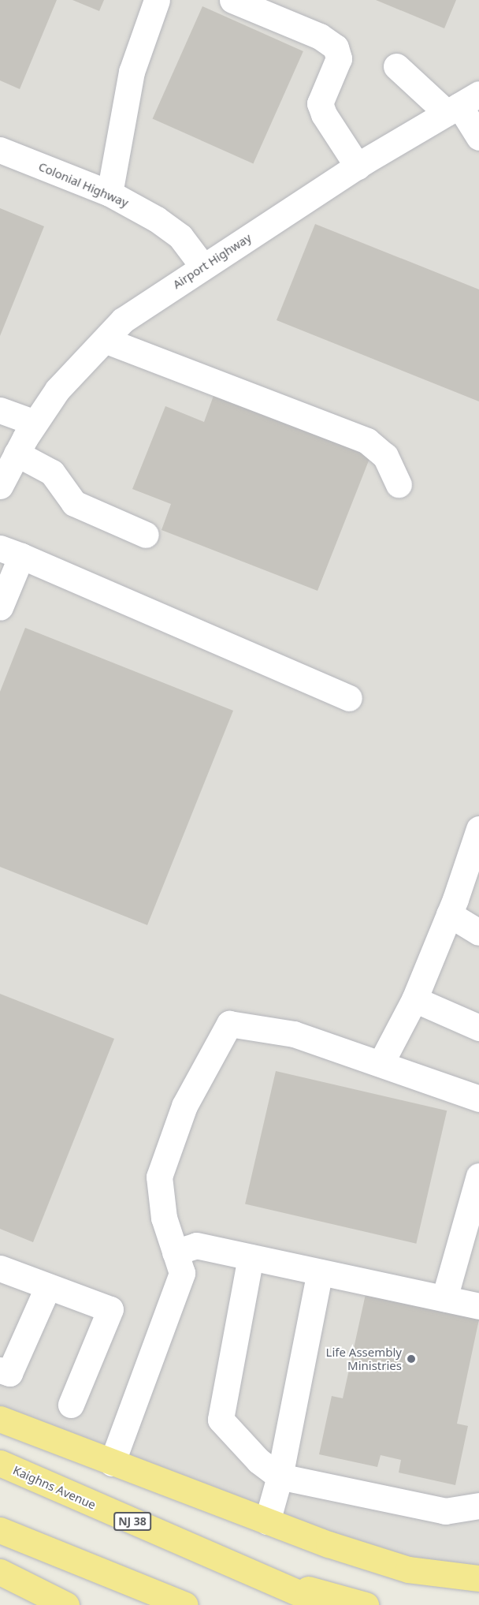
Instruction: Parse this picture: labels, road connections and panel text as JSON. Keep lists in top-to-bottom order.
{
  "streets": {
    "highway": ["Kaighns Avenue", "NJ 38"],
    "street": ["Colonial Highway", "Airport Highway"]
  },
  "crossings": [
    ["Colonial Highway", "Airport Highway"],
    ["Kaighns Avenue", "NJ 38"]
  ],
  "places": ["Life Assembly Ministries"]
}
